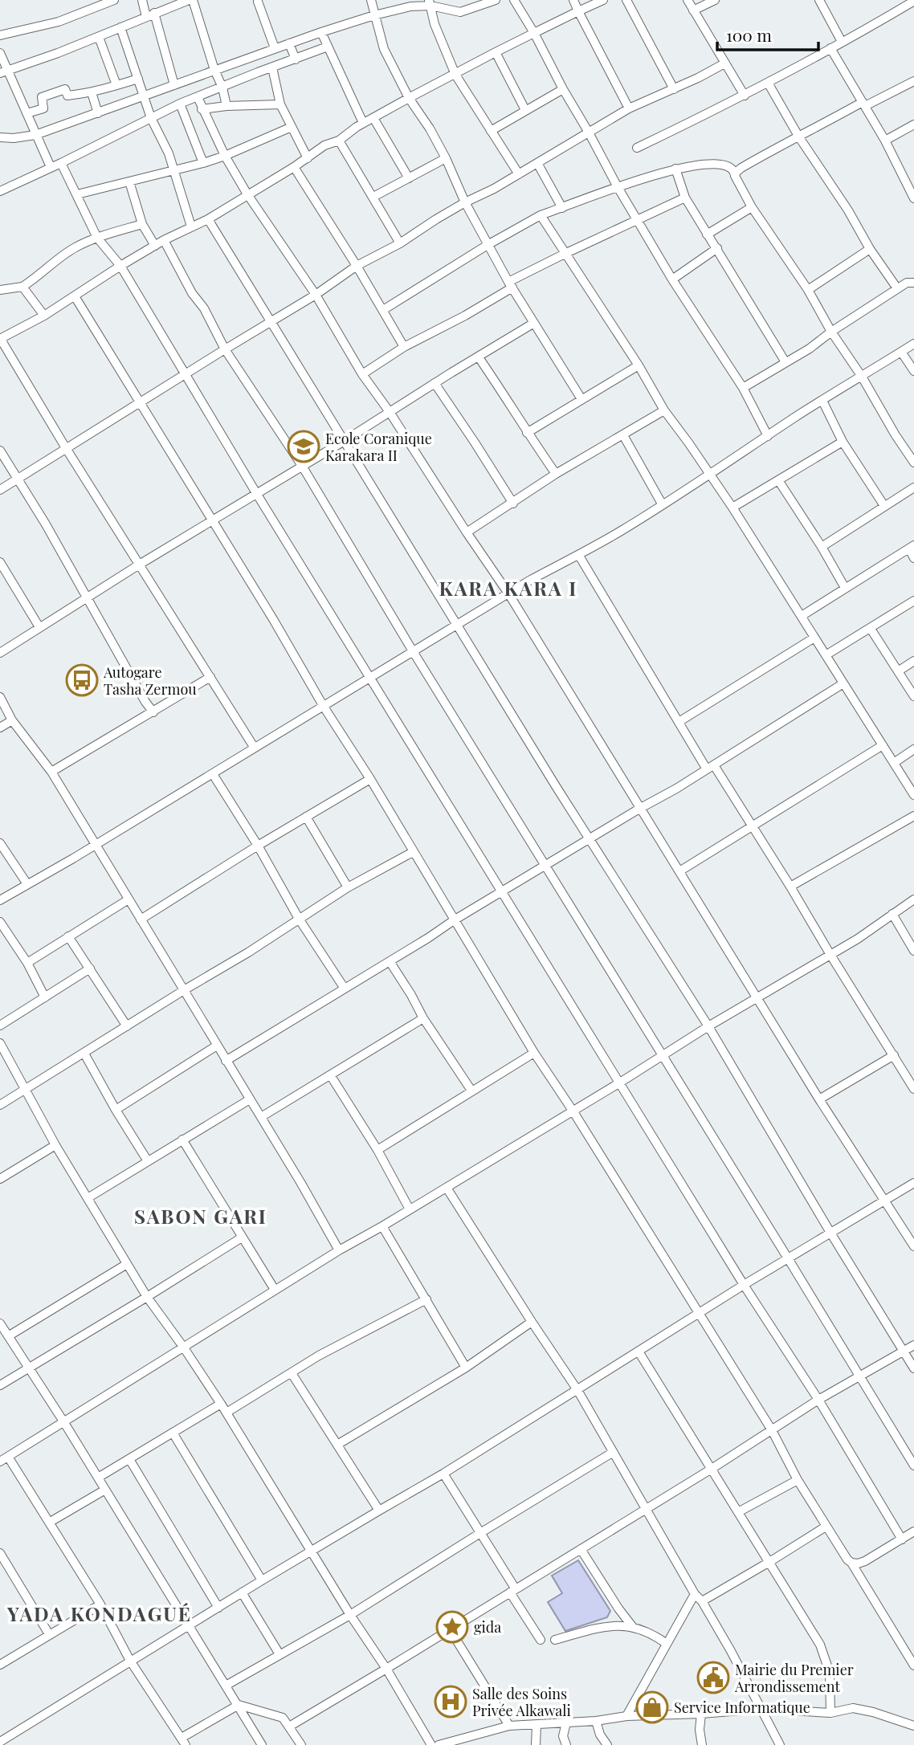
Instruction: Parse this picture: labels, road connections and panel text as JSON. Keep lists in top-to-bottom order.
{
  "districts": ["KARA KARA I", "SABON GARI", "YADA KONDAGUÉ"],
  "places": {
    "school or university": ["Ecole Coranique Karakara II"],
    "bus stop": ["Autogare Tasha Zermou"],
    "place": ["gida"],
    "public building": ["Mairie du Premier Arrondissement"],
    "hospital": ["Salle des Soins Privée Alkawali"],
    "shop": ["Service Informatique"]
  },
  "scale_bar": "100 m"
}
